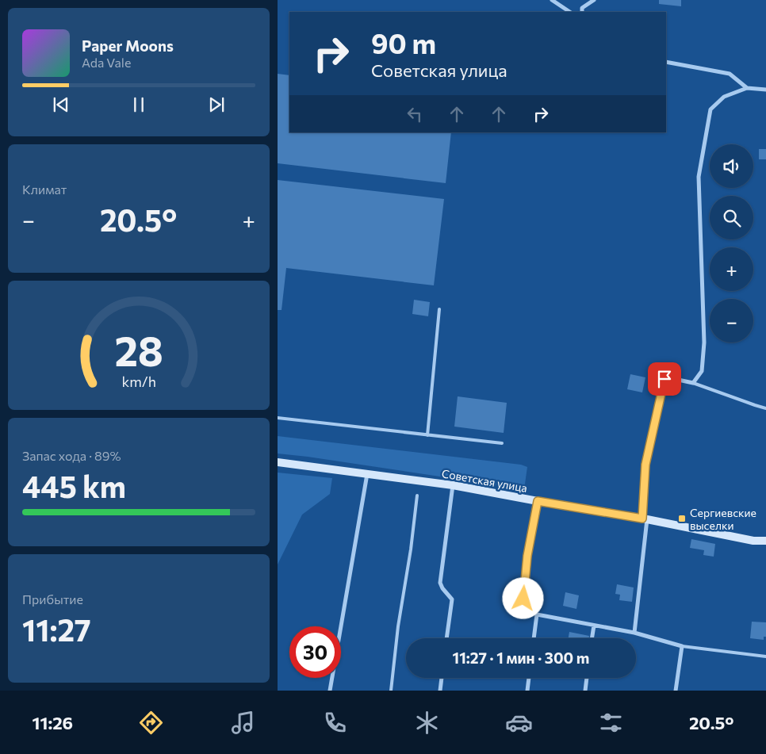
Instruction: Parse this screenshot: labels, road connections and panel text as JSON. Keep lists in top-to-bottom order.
{
  "streets": {
    "street": ["Советская улица"]
  },
  "places": {
    "transit": ["Сергиевские выселки"]
  },
  "page": {
    "turn": ["90 m", "Советская улица"],
    "song": ["Paper Moons", "Ada Vale"],
    "tile": [
      "Климат",
      ["Запас хода · 89%", "445 km"],
      ["Прибытие", "11:27"]
    ],
    "map_buttons": ["+", "−"],
    "heat": ["−", "20.5°", "+"],
    "limit": "30",
    "trip": "11:27 · 1 мин · 300 m",
    "tabs": ["11:26", "20.5°"],
    "gauge": ["28", "km/h"]
  }
}
